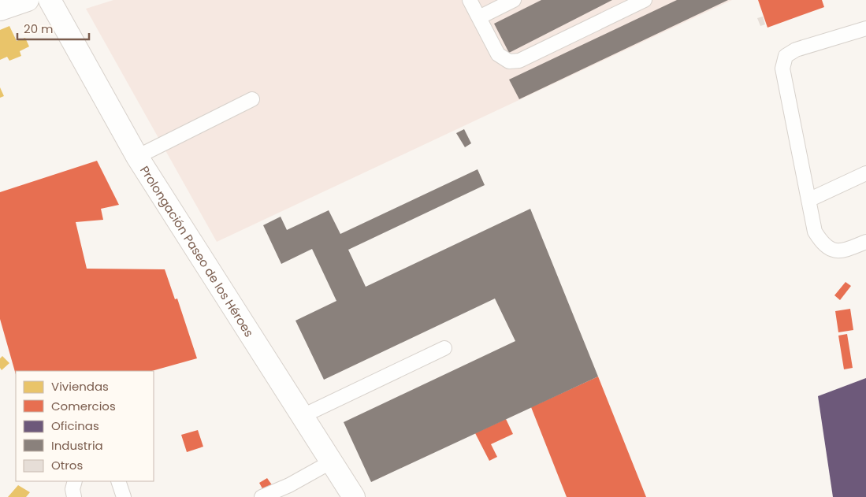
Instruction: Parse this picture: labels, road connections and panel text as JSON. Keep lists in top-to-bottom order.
{
  "streets": {
    "street": ["Prolongación Paseo de los Héroes"]
  },
  "legend": [
    "Viviendas",
    "Comercios",
    "Oficinas",
    "Industria",
    "Otros"
  ],
  "scale_bar": "20 m"
}
